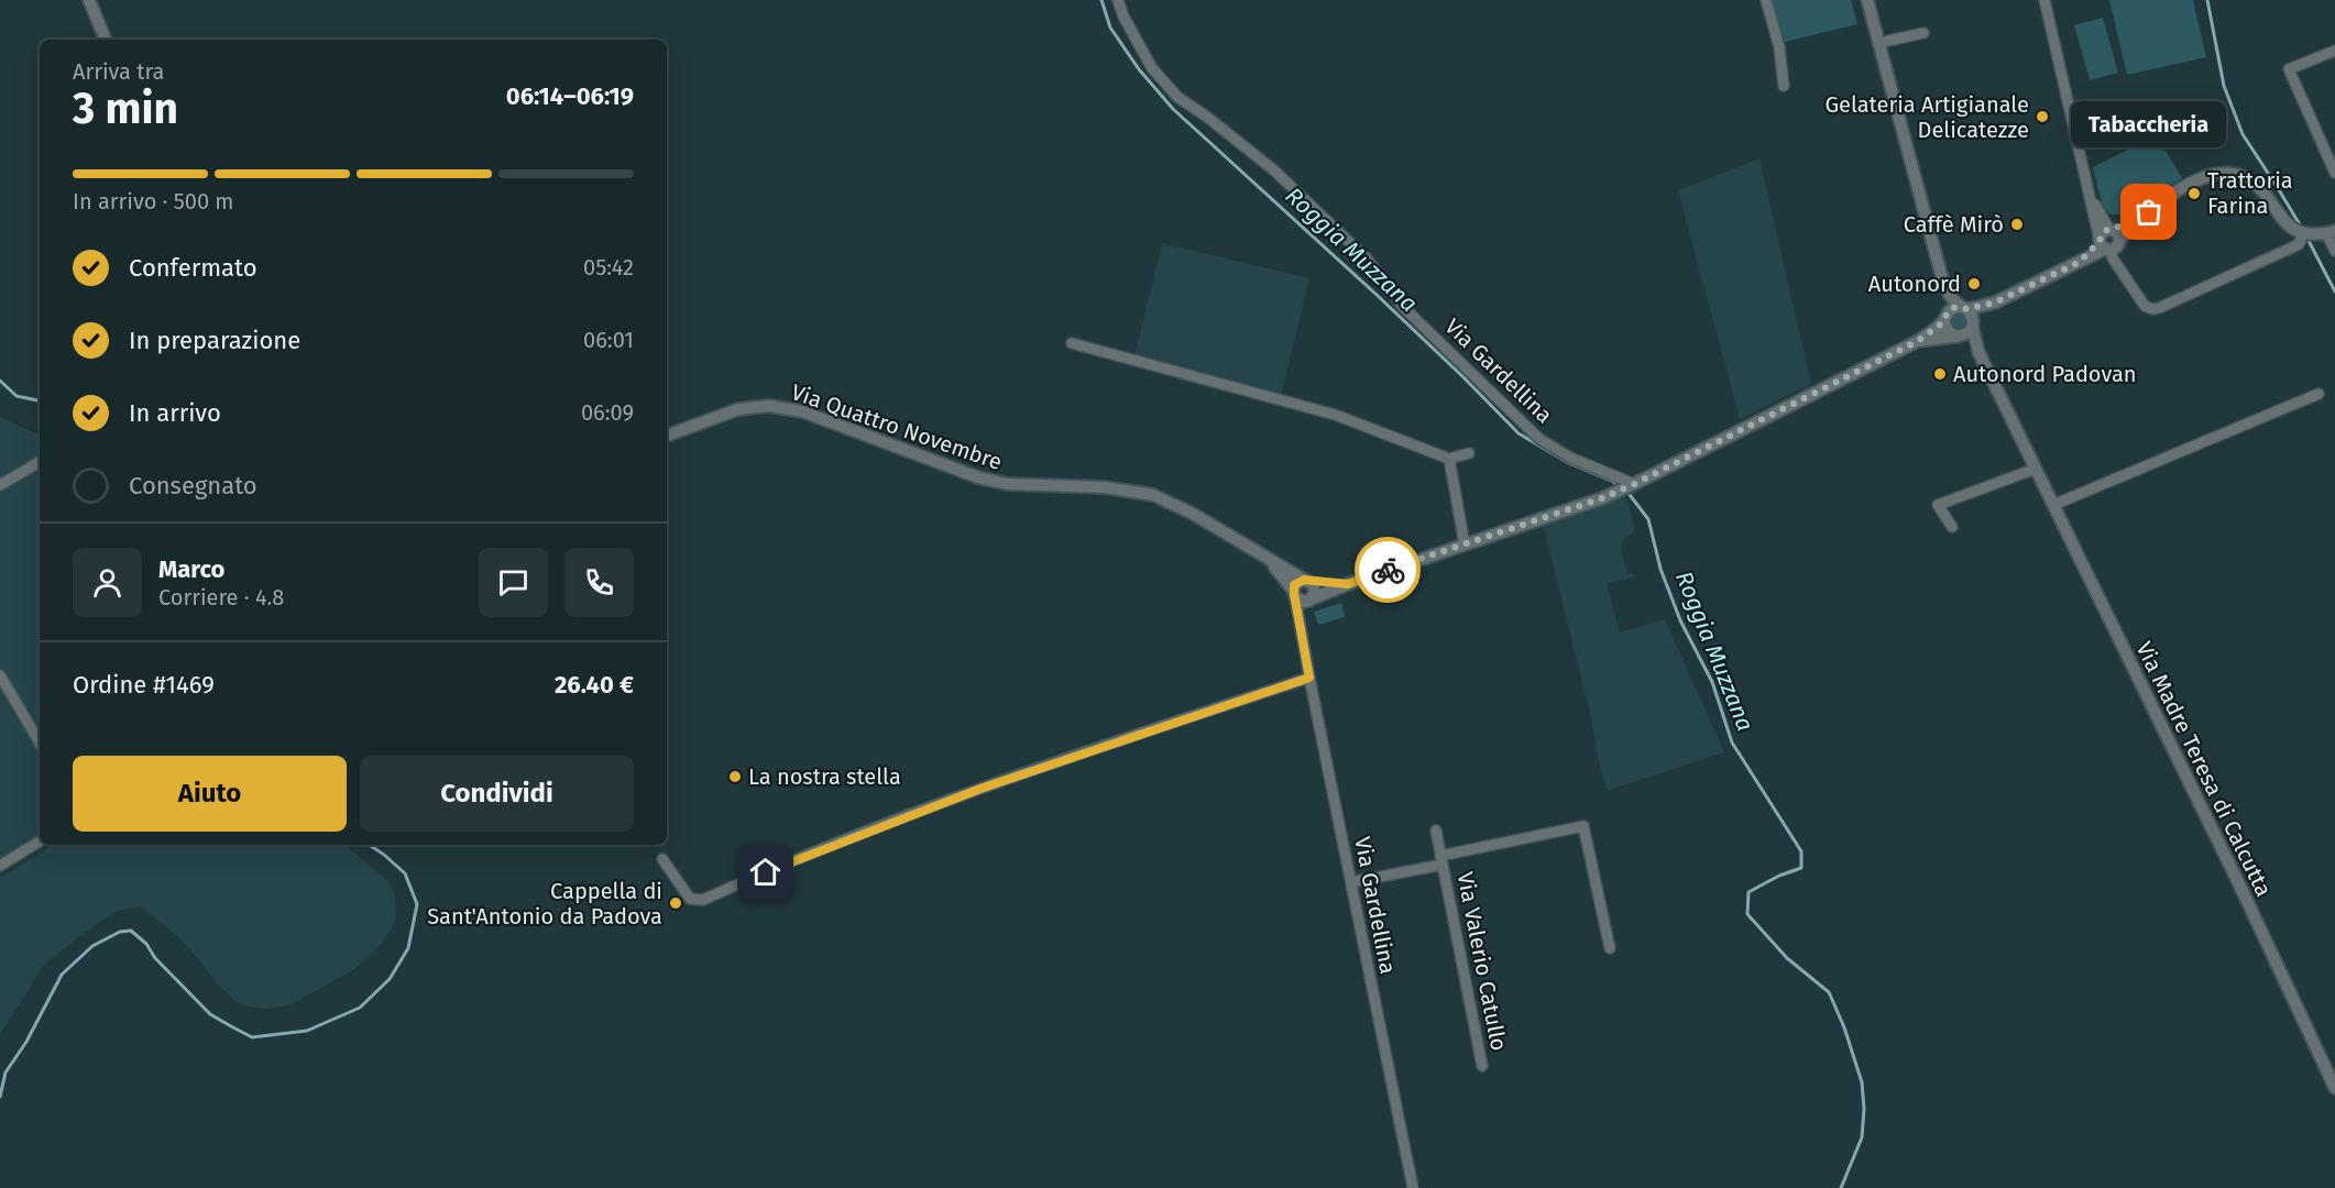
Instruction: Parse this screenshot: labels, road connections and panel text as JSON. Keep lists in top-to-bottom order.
{
  "streets": {
    "street": [
      "Via Gardellina",
      "Via Quattro Novembre",
      "Via Madre Teresa di Calcutta",
      "Via Valerio Catullo"
    ]
  },
  "crossings": [
    ["Via Gardellina", "Via Quattro Novembre"],
    ["Via Gardellina", "Via Valerio Catullo"]
  ],
  "water": ["Roggia Muzzana"],
  "places": [
    "Gelateria Artigianale Delicatezze",
    "Trattoria Farina",
    "Tabaccheria",
    "Caffè Mirò",
    "Autonord",
    "Autonord Padovan",
    "La nostra stella",
    "Cappella di Sant'Antonio da Padova"
  ],
  "page": {
    "heading": ["3 min", "Arriva tra", "06:14–06:19"],
    "panel": [
      "Marco",
      "Corriere · 4.8",
      "Ordine #1469",
      "26.40 €"
    ],
    "bubble": "Tabaccheria",
    "bar": "In arrivo · 500 m",
    "list": [
      ["Confermato", "05:42"],
      ["In preparazione", "06:01"],
      ["In arrivo", "06:09"],
      "Consegnato"
    ],
    "buttons": ["Aiuto", "Condividi"]
  }
}
